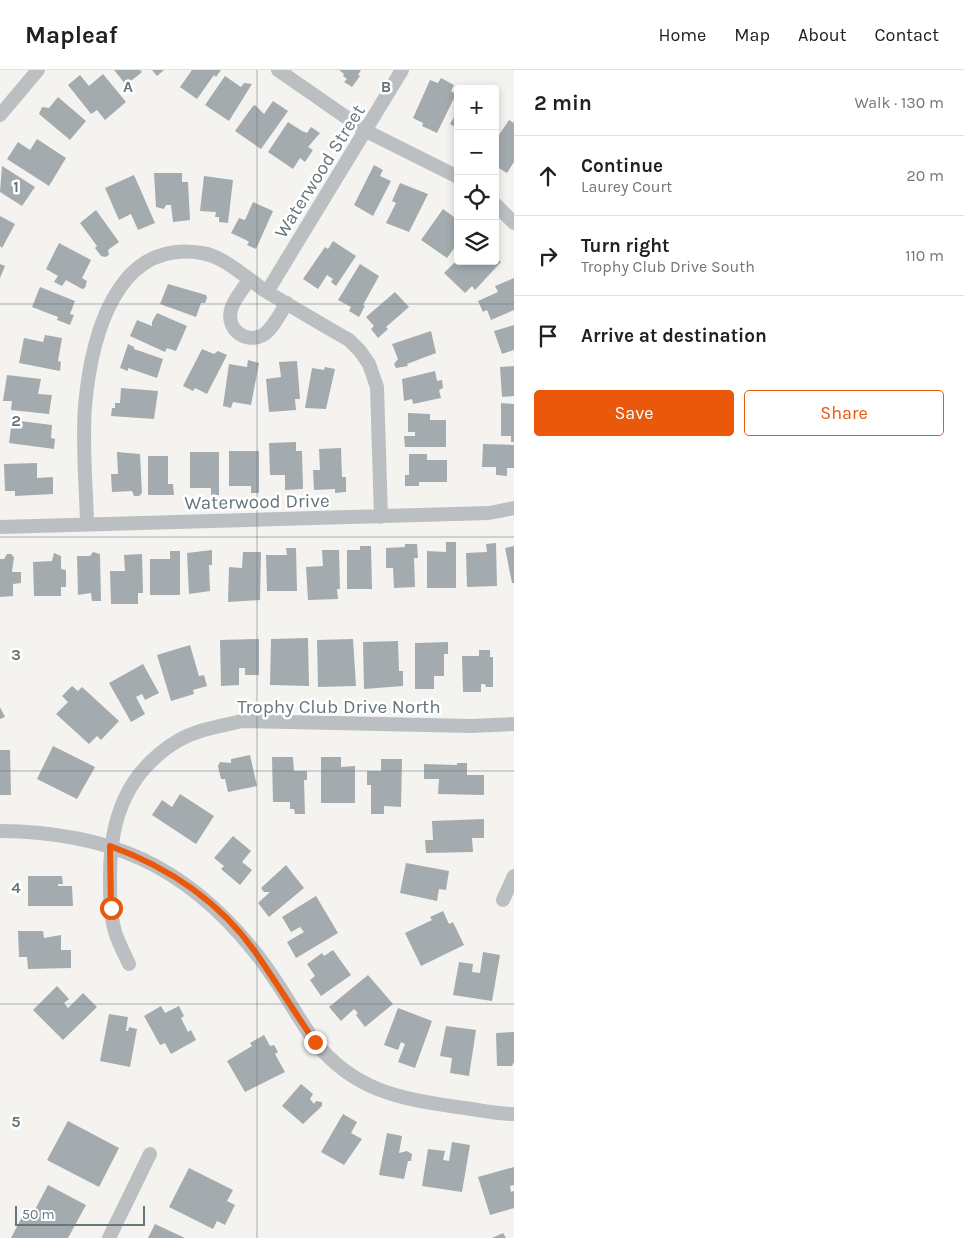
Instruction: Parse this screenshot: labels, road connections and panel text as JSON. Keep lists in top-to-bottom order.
{
  "streets": {
    "street": ["Waterwood Street", "Waterwood Drive", "Trophy Club Drive North"]
  },
  "scale_bar": "50 m",
  "page": {
    "header": "Mapleaf",
    "nav": [
      "Home",
      "Map",
      "About",
      "Contact"
    ],
    "heading": ["2 min", "Walk · 130 m"],
    "map_buttons": ["+", "−"],
    "list": [
      ["Continue", "Laurey Court", "20 m"],
      ["Turn right", "Trophy Club Drive South", "110 m"],
      "Arrive at destination"
    ],
    "buttons": ["Save", "Share"],
    "scale": "50 m"
  },
  "grid": {
    "columns": ["A", "B"],
    "rows": [
      "1",
      "2",
      "3",
      "4",
      "5"
    ]
  }
}
